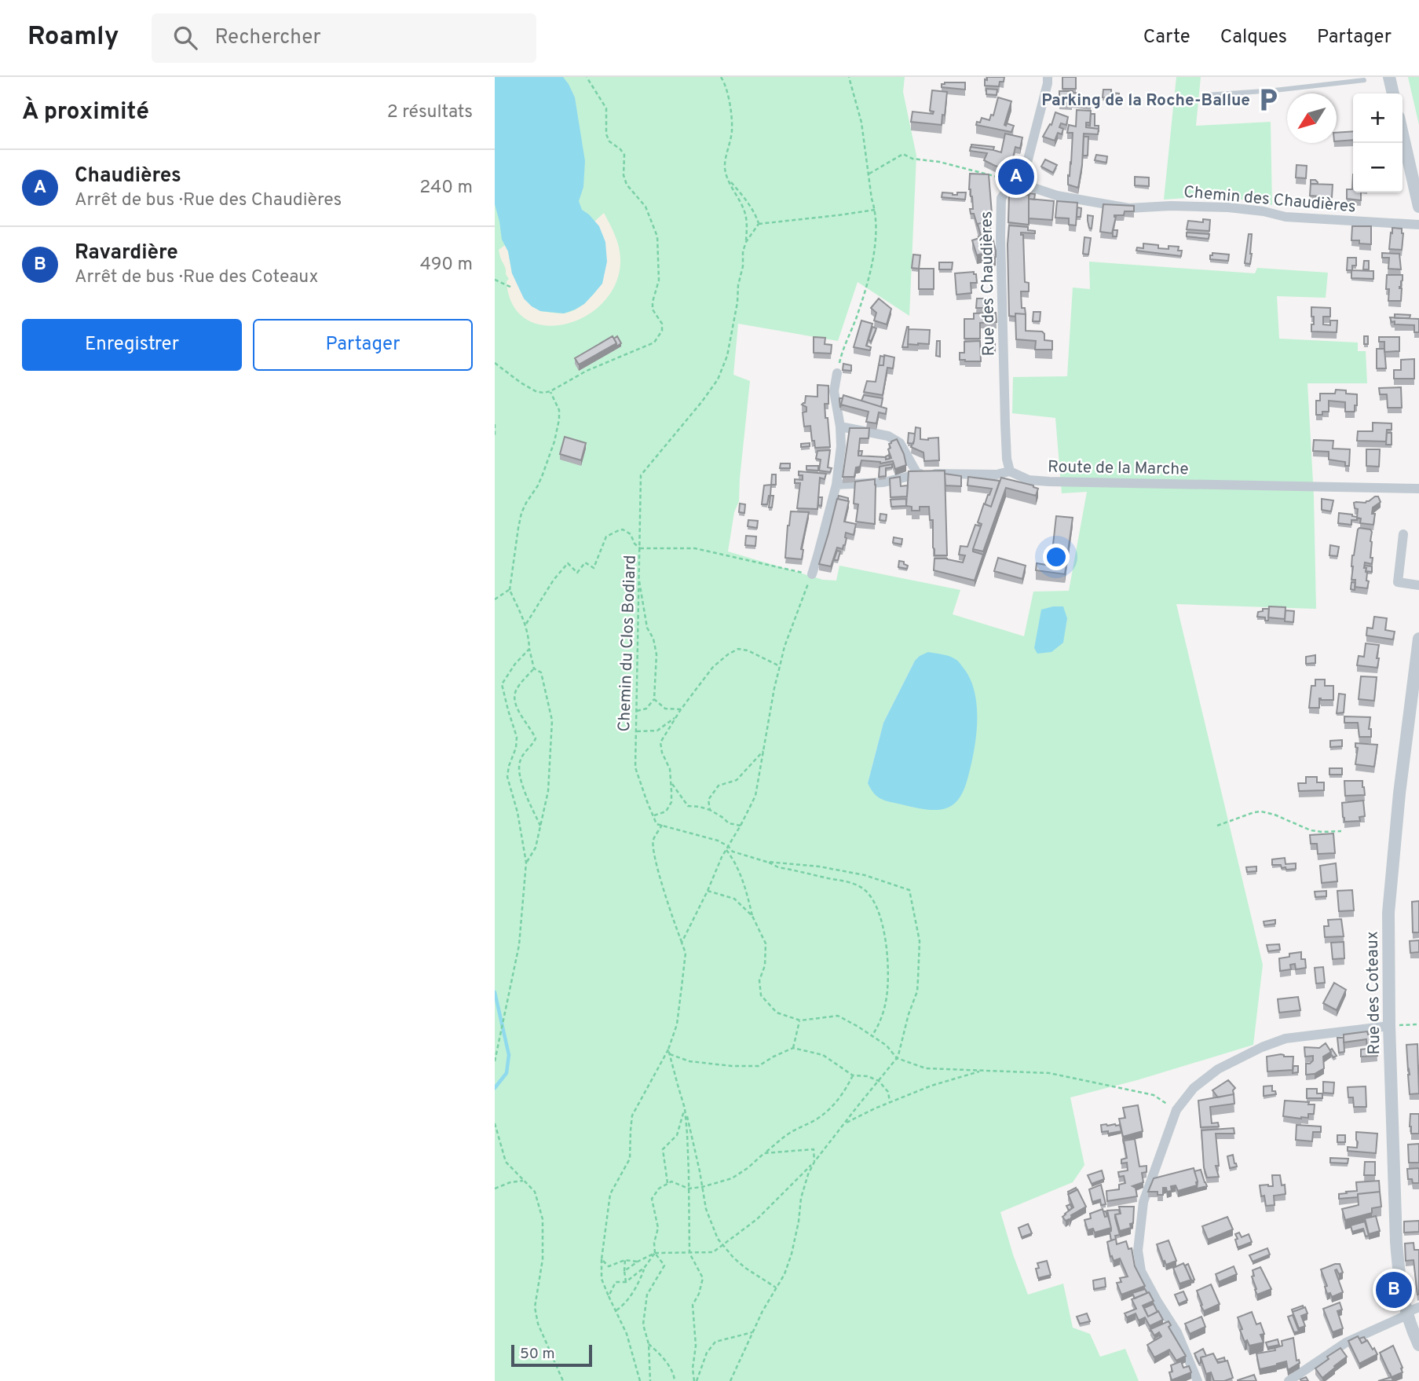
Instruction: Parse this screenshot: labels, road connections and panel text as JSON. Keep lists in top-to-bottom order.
{
  "streets": {
    "street": [
      "Chemin des Chaudières",
      "Rue des Chaudières",
      "Route de la Marche",
      "Rue des Coteaux"
    ],
    "path": ["Chemin du Clos Bodiard"]
  },
  "crossings": [
    ["Chemin des Chaudières", "Rue des Chaudières"],
    ["Rue des Chaudières", "Route de la Marche"]
  ],
  "places": {
    "parking": ["Parking de la Roche-Ballue"]
  },
  "scale_bar": "50 m",
  "north": "bottom left",
  "page": {
    "header": "Roamly",
    "search": "Rechercher",
    "nav": ["Carte", "Calques", "Partager"],
    "heading": ["À proximité", "2 résultats"],
    "map_buttons": ["+", "−"],
    "list": [
      {
        "mark": "A",
        "name": "Chaudières",
        "note": "Arrêt de bus · Rue des Chaudières",
        "value": "240 m"
      },
      {
        "mark": "B",
        "name": "Ravardière",
        "note": "Arrêt de bus · Rue des Coteaux",
        "value": "490 m"
      }
    ],
    "pins": ["A", "B"],
    "buttons": ["Enregistrer", "Partager"],
    "scale": "50 m"
  }
}
